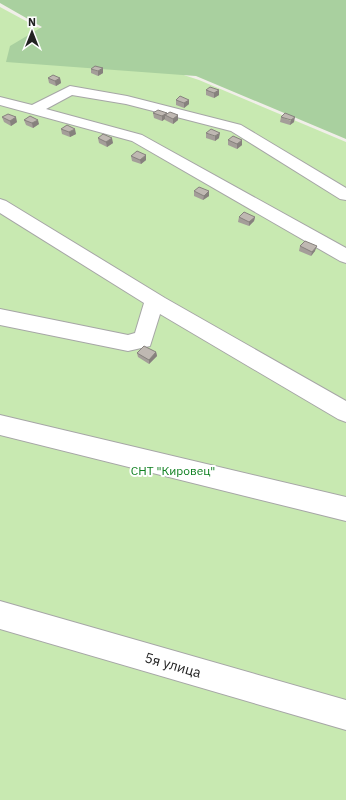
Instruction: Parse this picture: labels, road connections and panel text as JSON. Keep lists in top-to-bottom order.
{
  "streets": {
    "street": ["5я улица"]
  },
  "parks": ["СНТ \"Кировец\""],
  "north": "top"
}
